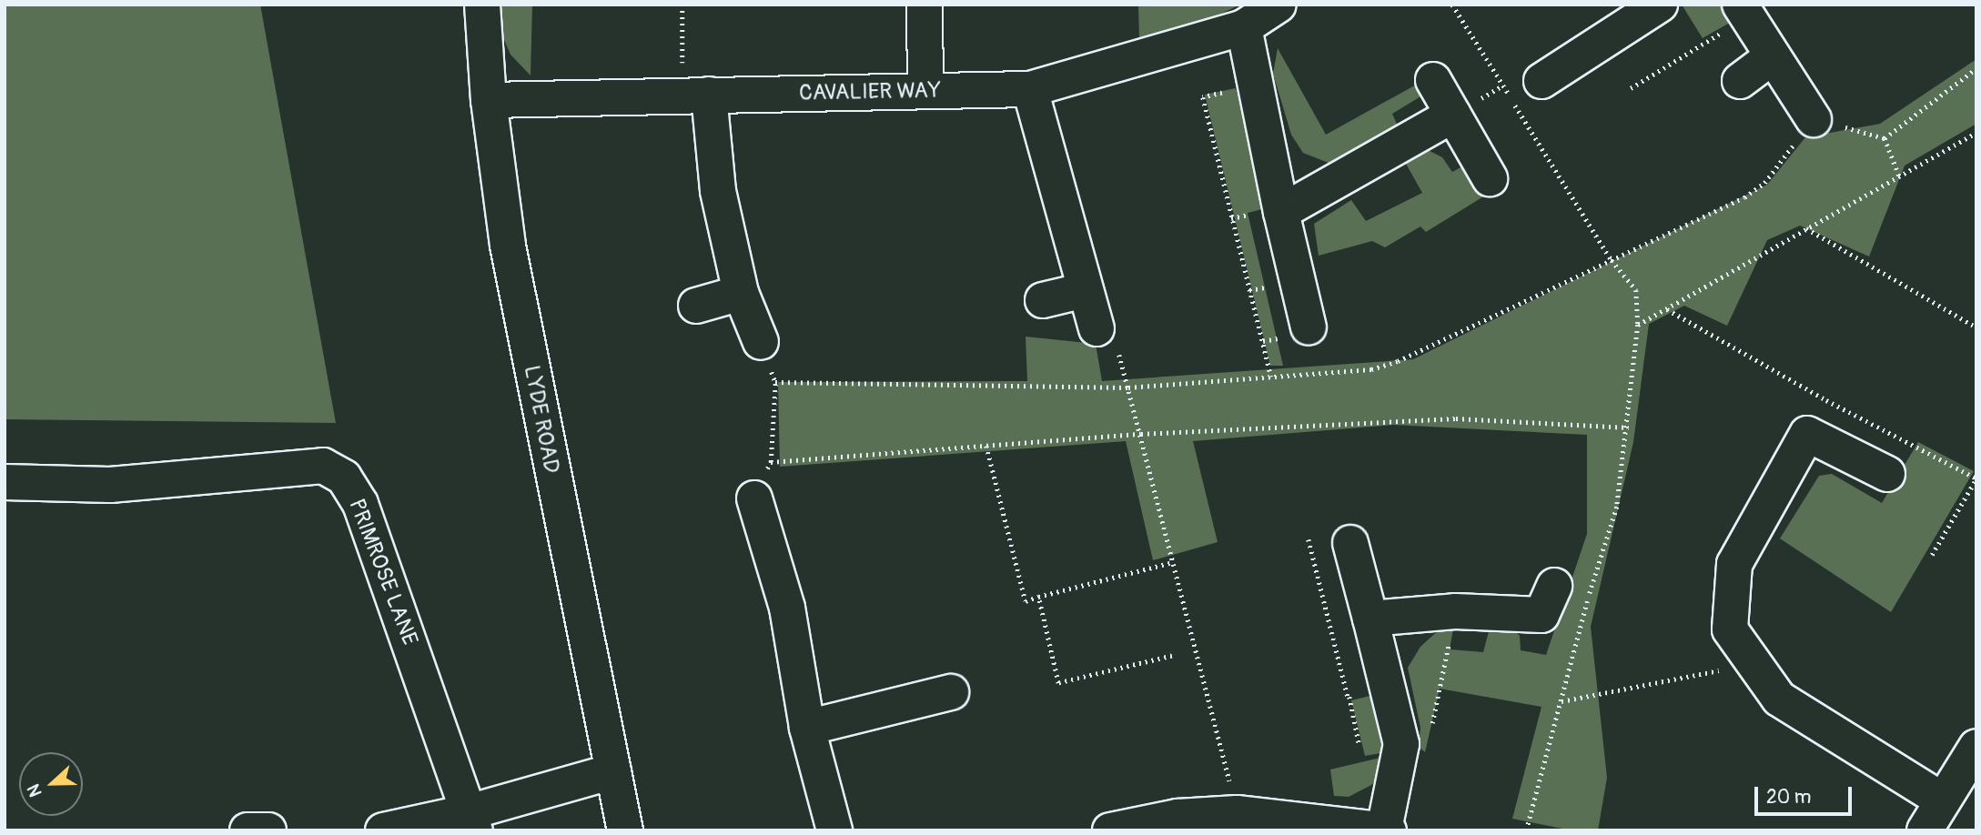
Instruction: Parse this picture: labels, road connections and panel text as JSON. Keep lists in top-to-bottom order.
{
  "streets": {
    "street": ["CAVALIER WAY", "LYDE ROAD", "PRIMROSE LANE"]
  },
  "crossings": [
    ["CAVALIER WAY", "LYDE ROAD"]
  ],
  "scale_bar": "20 m",
  "north": "left"
}
